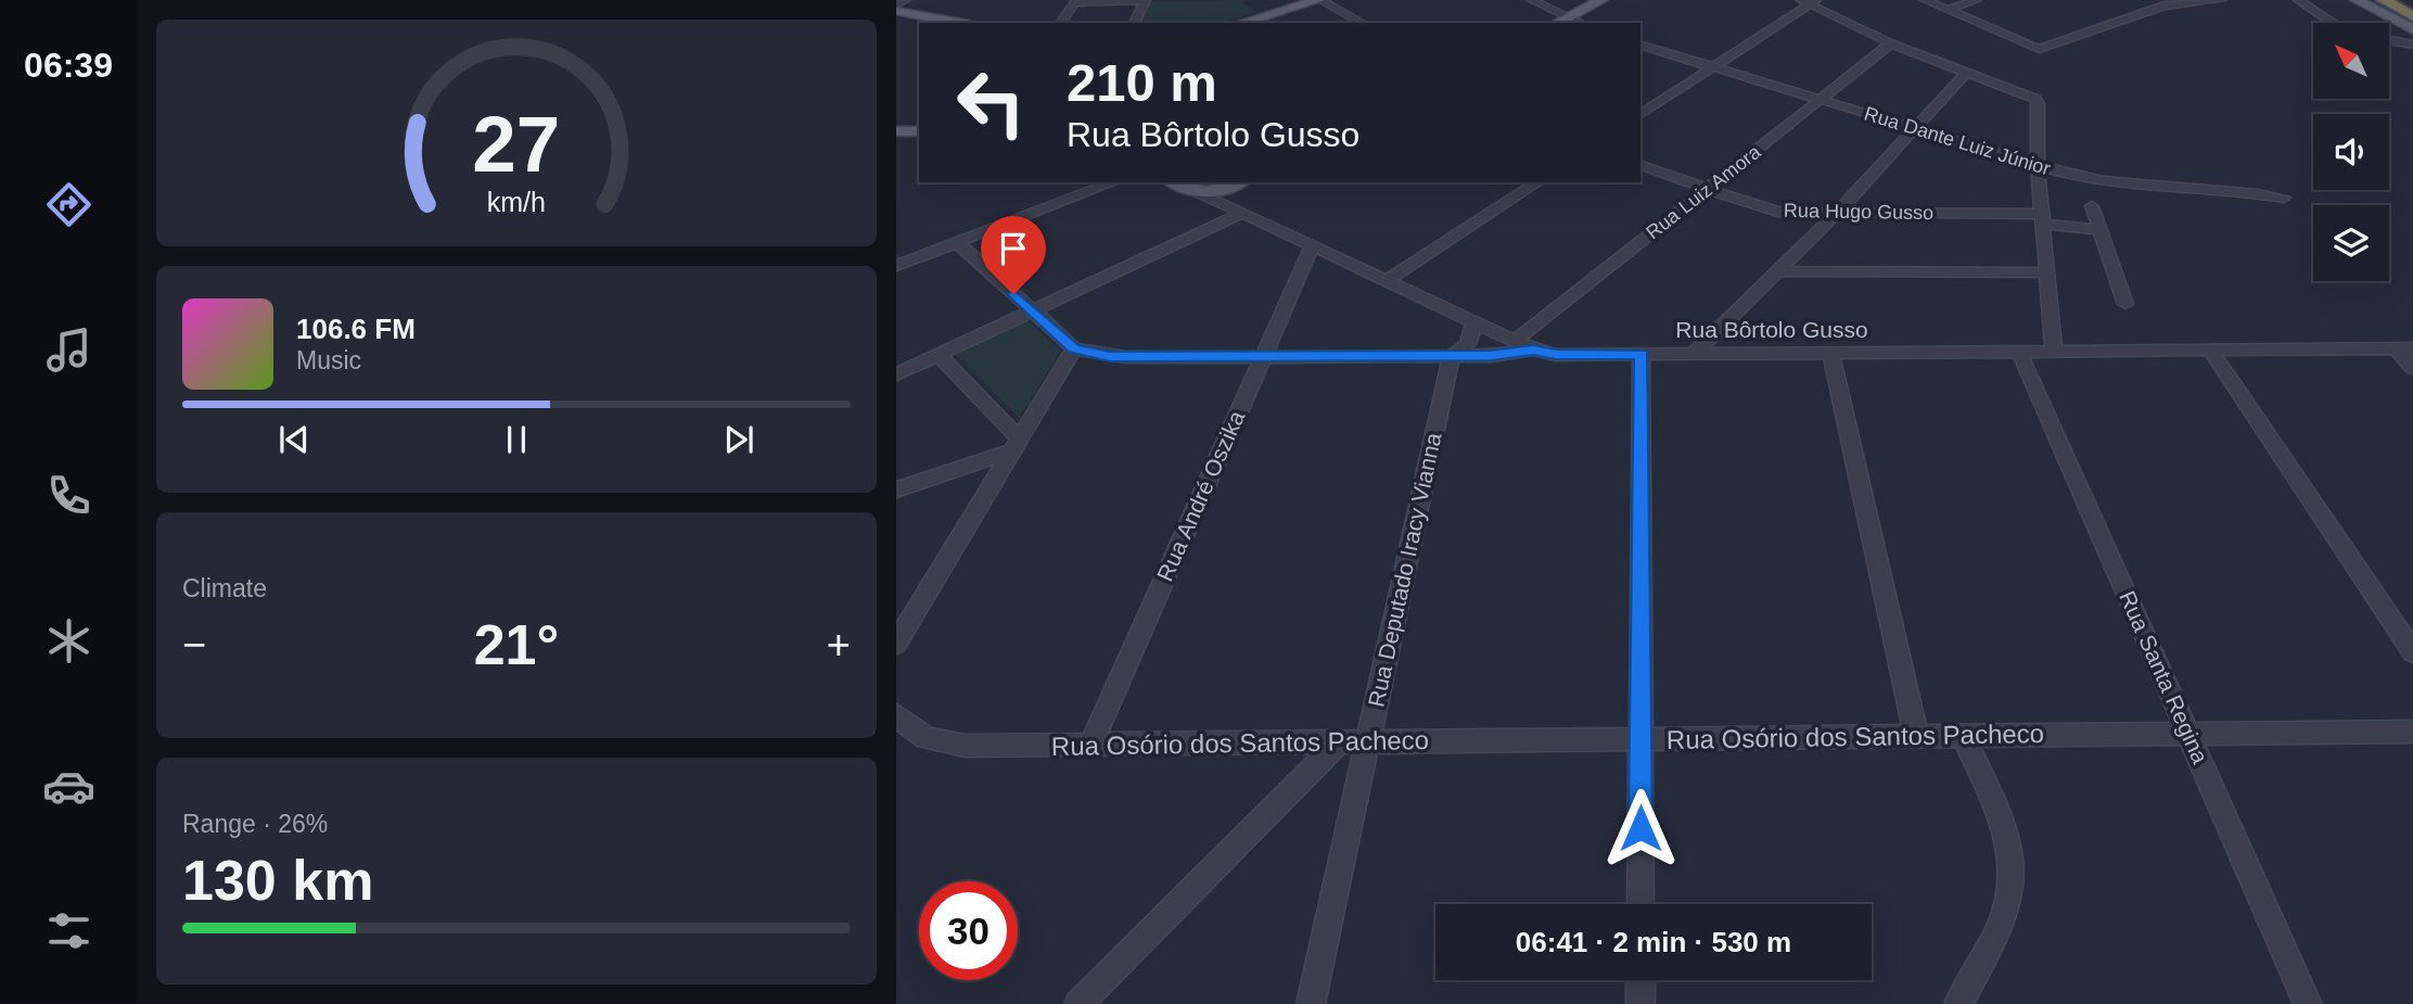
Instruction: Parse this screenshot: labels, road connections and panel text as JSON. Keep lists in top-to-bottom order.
{
  "streets": {
    "main road": ["Rua Bôrtolo Gusso"],
    "street": [
      "Rua Dante Luiz Júnior",
      "Rua Luiz Amora",
      "Rua Hugo Gusso",
      "Rua André Oszika",
      "Rua Deputado Iracy Vianna",
      "Rua Santa Regina",
      "Rua Osório dos Santos Pacheco"
    ]
  },
  "crossings": [
    ["Rua Dante Luiz Júnior", "Rua Luiz Amora"],
    ["Rua Luiz Amora", "Rua Hugo Gusso"],
    ["Rua Luiz Amora", "Rua Bôrtolo Gusso"],
    ["Rua Bôrtolo Gusso", "Rua André Oszika"],
    ["Rua Bôrtolo Gusso", "Rua Deputado Iracy Vianna"],
    ["Rua Bôrtolo Gusso", "Rua Santa Regina"],
    ["Rua André Oszika", "Rua Osório dos Santos Pacheco"],
    ["Rua Deputado Iracy Vianna", "Rua Osório dos Santos Pacheco"],
    ["Rua Santa Regina", "Rua Osório dos Santos Pacheco"]
  ],
  "north": "top left",
  "page": {
    "tabs": "06:39",
    "turn": ["210 m", "Rua Bôrtolo Gusso"],
    "song": ["106.6 FM", "Music"],
    "tile": [
      "Climate",
      ["Range · 26%", "130 km"]
    ],
    "heat": ["−", "21°", "+"],
    "limit": "30",
    "trip": "06:41 · 2 min · 530 m",
    "gauge": ["27", "km/h"]
  }
}
